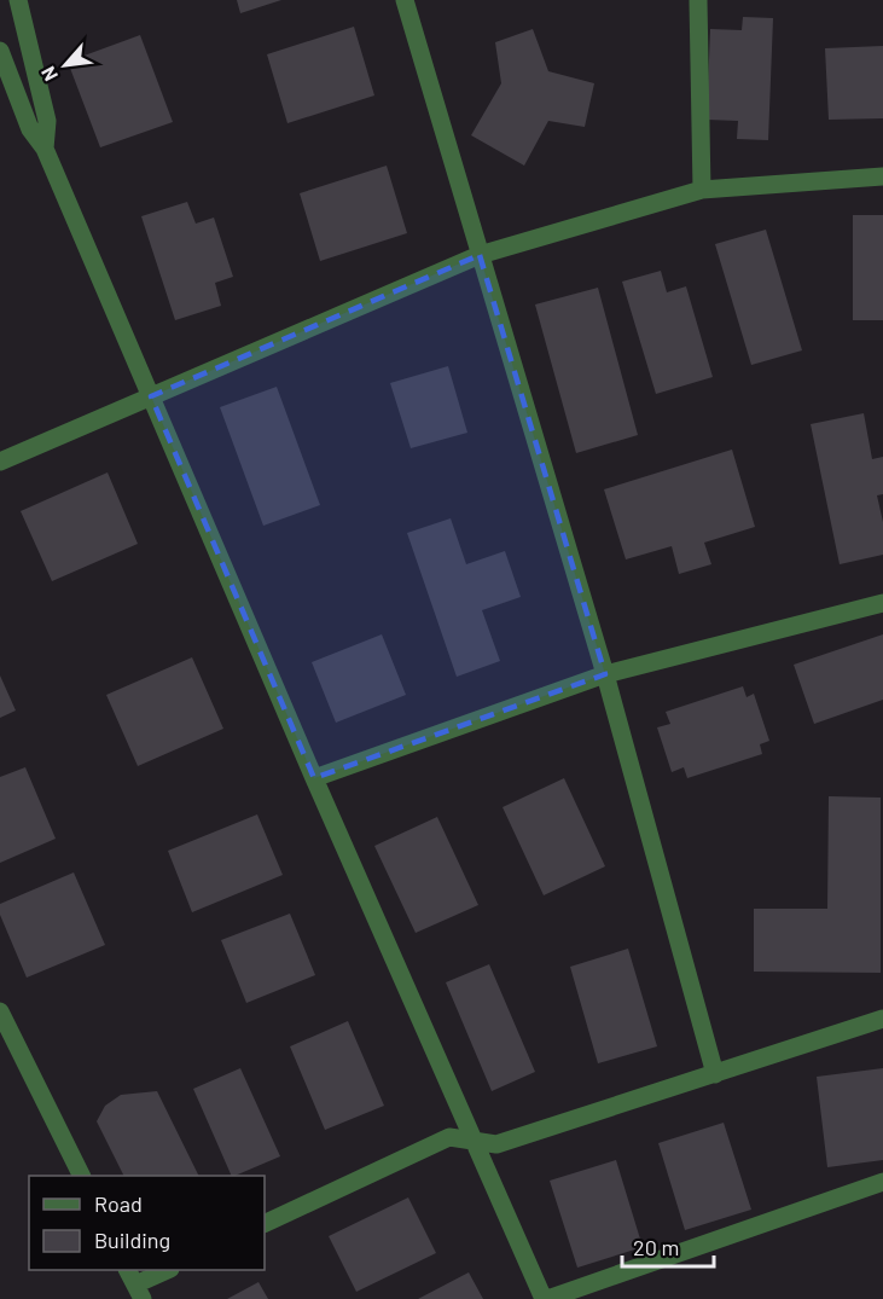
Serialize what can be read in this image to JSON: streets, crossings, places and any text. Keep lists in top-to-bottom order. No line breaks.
{"legend":["Road","Building"],"scale_bar":"20 m","north":"bottom left"}
